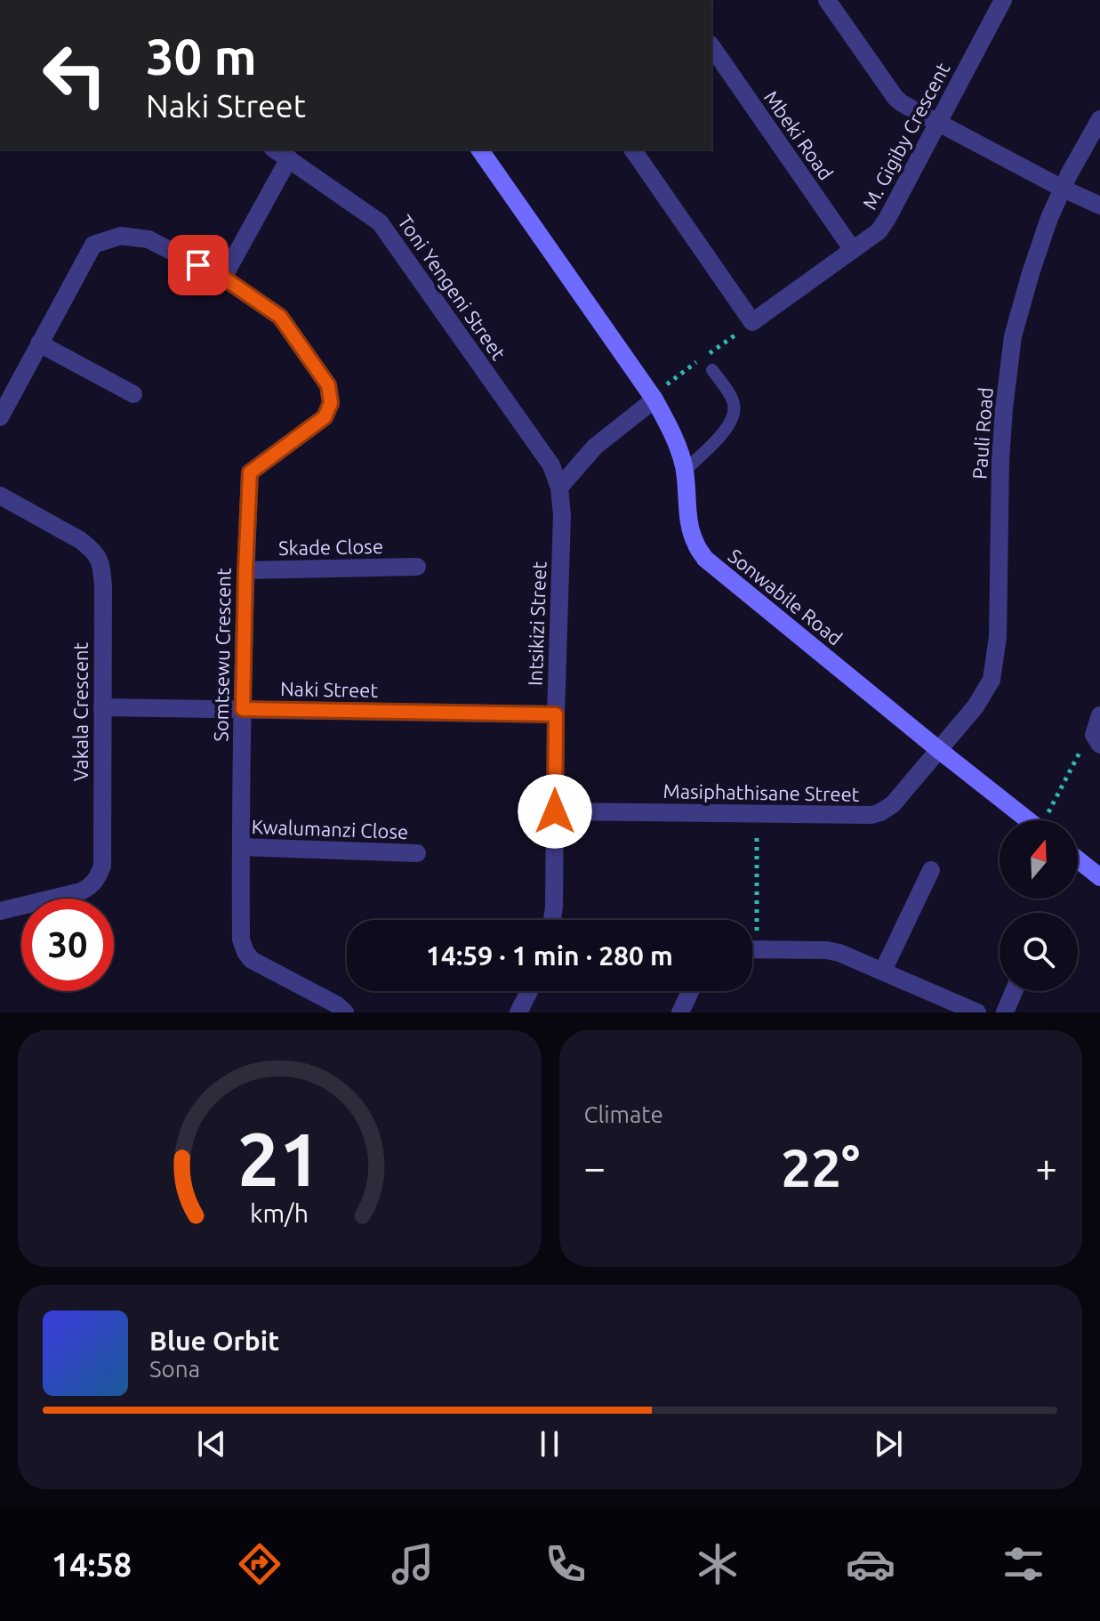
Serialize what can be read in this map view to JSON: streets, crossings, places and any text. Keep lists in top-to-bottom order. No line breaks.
{"streets":{"street":["Mbeki Road","M. Gigiby Crescent","Toni Yengeni Street","Pauli Road","Skade Close","Sonwabile Road","Intsikizi Street","Somtsewu Crescent","Naki Street","Vakala Crescent","Masiphathisane Street","Kwalumanzi Close"]},"crossings":[["Mbeki Road","M. Gigiby Crescent"],["Toni Yengeni Street","Intsikizi Street"],["Pauli Road","Sonwabile Road"],["Pauli Road","Masiphathisane Street"],["Skade Close","Somtsewu Crescent"],["Sonwabile Road","Masiphathisane Street"],["Intsikizi Street","Naki Street"],["Intsikizi Street","Masiphathisane Street"],["Somtsewu Crescent","Naki Street"],["Somtsewu Crescent","Kwalumanzi Close"],["Naki Street","Vakala Crescent"]],"north":"top","page":{"turn":["30 m","Naki Street"],"limit":"30","trip":"14:59 · 1 min · 280 m","tile":"Climate","heat":["−","22°","+"],"song":["Blue Orbit","Sona"],"tabs":"14:58","gauge":["21","km/h"]}}
